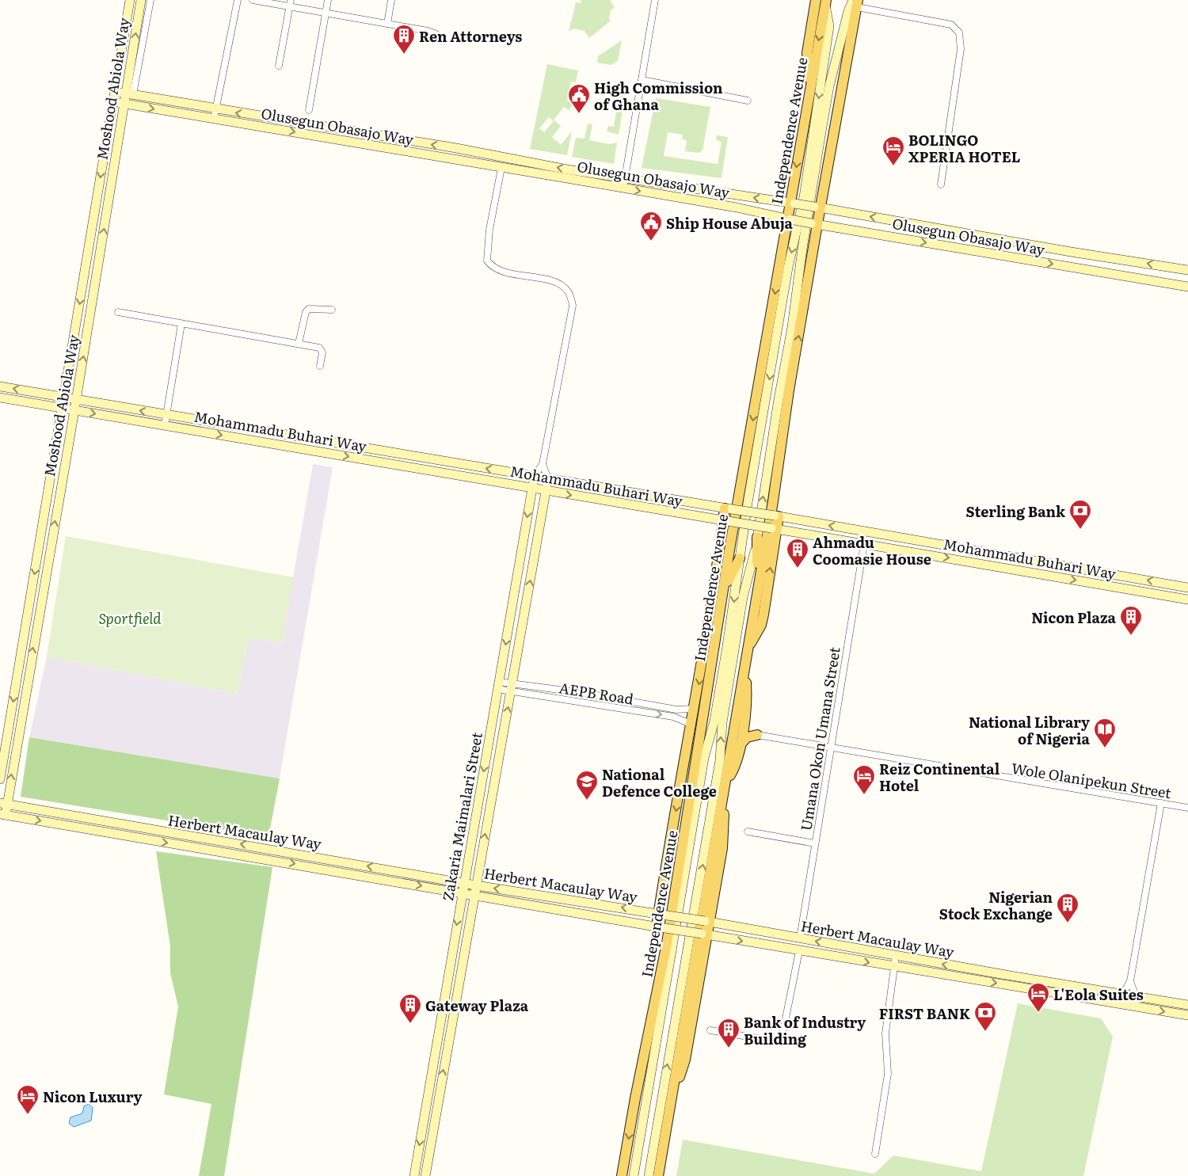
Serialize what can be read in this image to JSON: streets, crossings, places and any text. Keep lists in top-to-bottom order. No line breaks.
{"streets":{"main road":["Moshood Abiola Way","Olusegun Obasajo Way","Independence Avenue","Mohammadu Buhari Way","Zakaria Maimalari Street","Herbert Macaulay Way"],"street":["AEPB Road","Umana Okon Umana Street","Wole Olanipekun Street"]},"crossings":[["Moshood Abiola Way","Olusegun Obasajo Way"],["Moshood Abiola Way","Mohammadu Buhari Way"],["Moshood Abiola Way","Herbert Macaulay Way"],["Olusegun Obasajo Way","Independence Avenue"],["Olusegun Obasajo Way","Zakaria Maimalari Street"],["Mohammadu Buhari Way","Umana Okon Umana Street"],["Mohammadu Buhari Way","Zakaria Maimalari Street"],["AEPB Road","Zakaria Maimalari Street"],["Umana Okon Umana Street","Wole Olanipekun Street"],["Umana Okon Umana Street","Herbert Macaulay Way"],["Zakaria Maimalari Street","Herbert Macaulay Way"]],"parks":["Sportfield"],"places":{"building":["Ren Attorneys","Ahmadu Coomasie House","Nicon Plaza","Nigerian Stock Exchange","Gateway Plaza","Bank of Industry Building"],"public building":["High Commission of Ghana","Ship House Abuja"],"hotel":["BOLINGO XPERIA HOTEL","Reiz Continental Hotel","L'Eola Suites","Nicon Luxury"],"bank":["Sterling Bank","FIRST BANK"],"library":["National Library of Nigeria"],"school or university":["National Defence College"]}}
